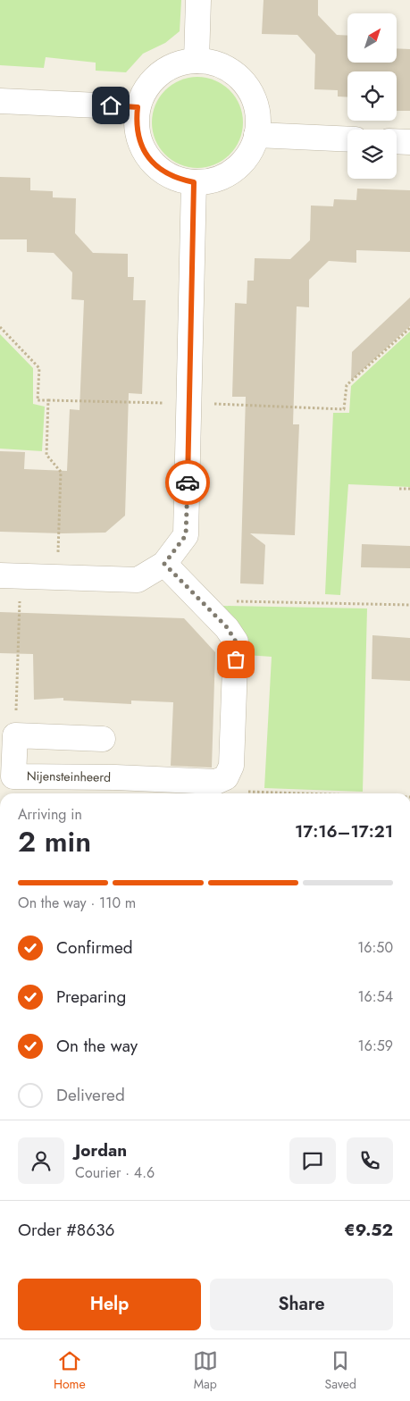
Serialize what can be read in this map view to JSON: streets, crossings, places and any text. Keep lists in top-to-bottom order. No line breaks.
{"streets":{"street":["Nijensteinheerd"]},"north":"top right","page":{"heading":["2 min","Arriving in","17:16–17:21"],"panel":["Jordan","Courier · 4.6","Order #8636","€9.52"],"bar":"On the way · 110 m","list":[["Confirmed","16:50"],["Preparing","16:54"],["On the way","16:59"],"Delivered"],"buttons":["Help","Share"],"tabs":["Home","Map","Saved"]}}
